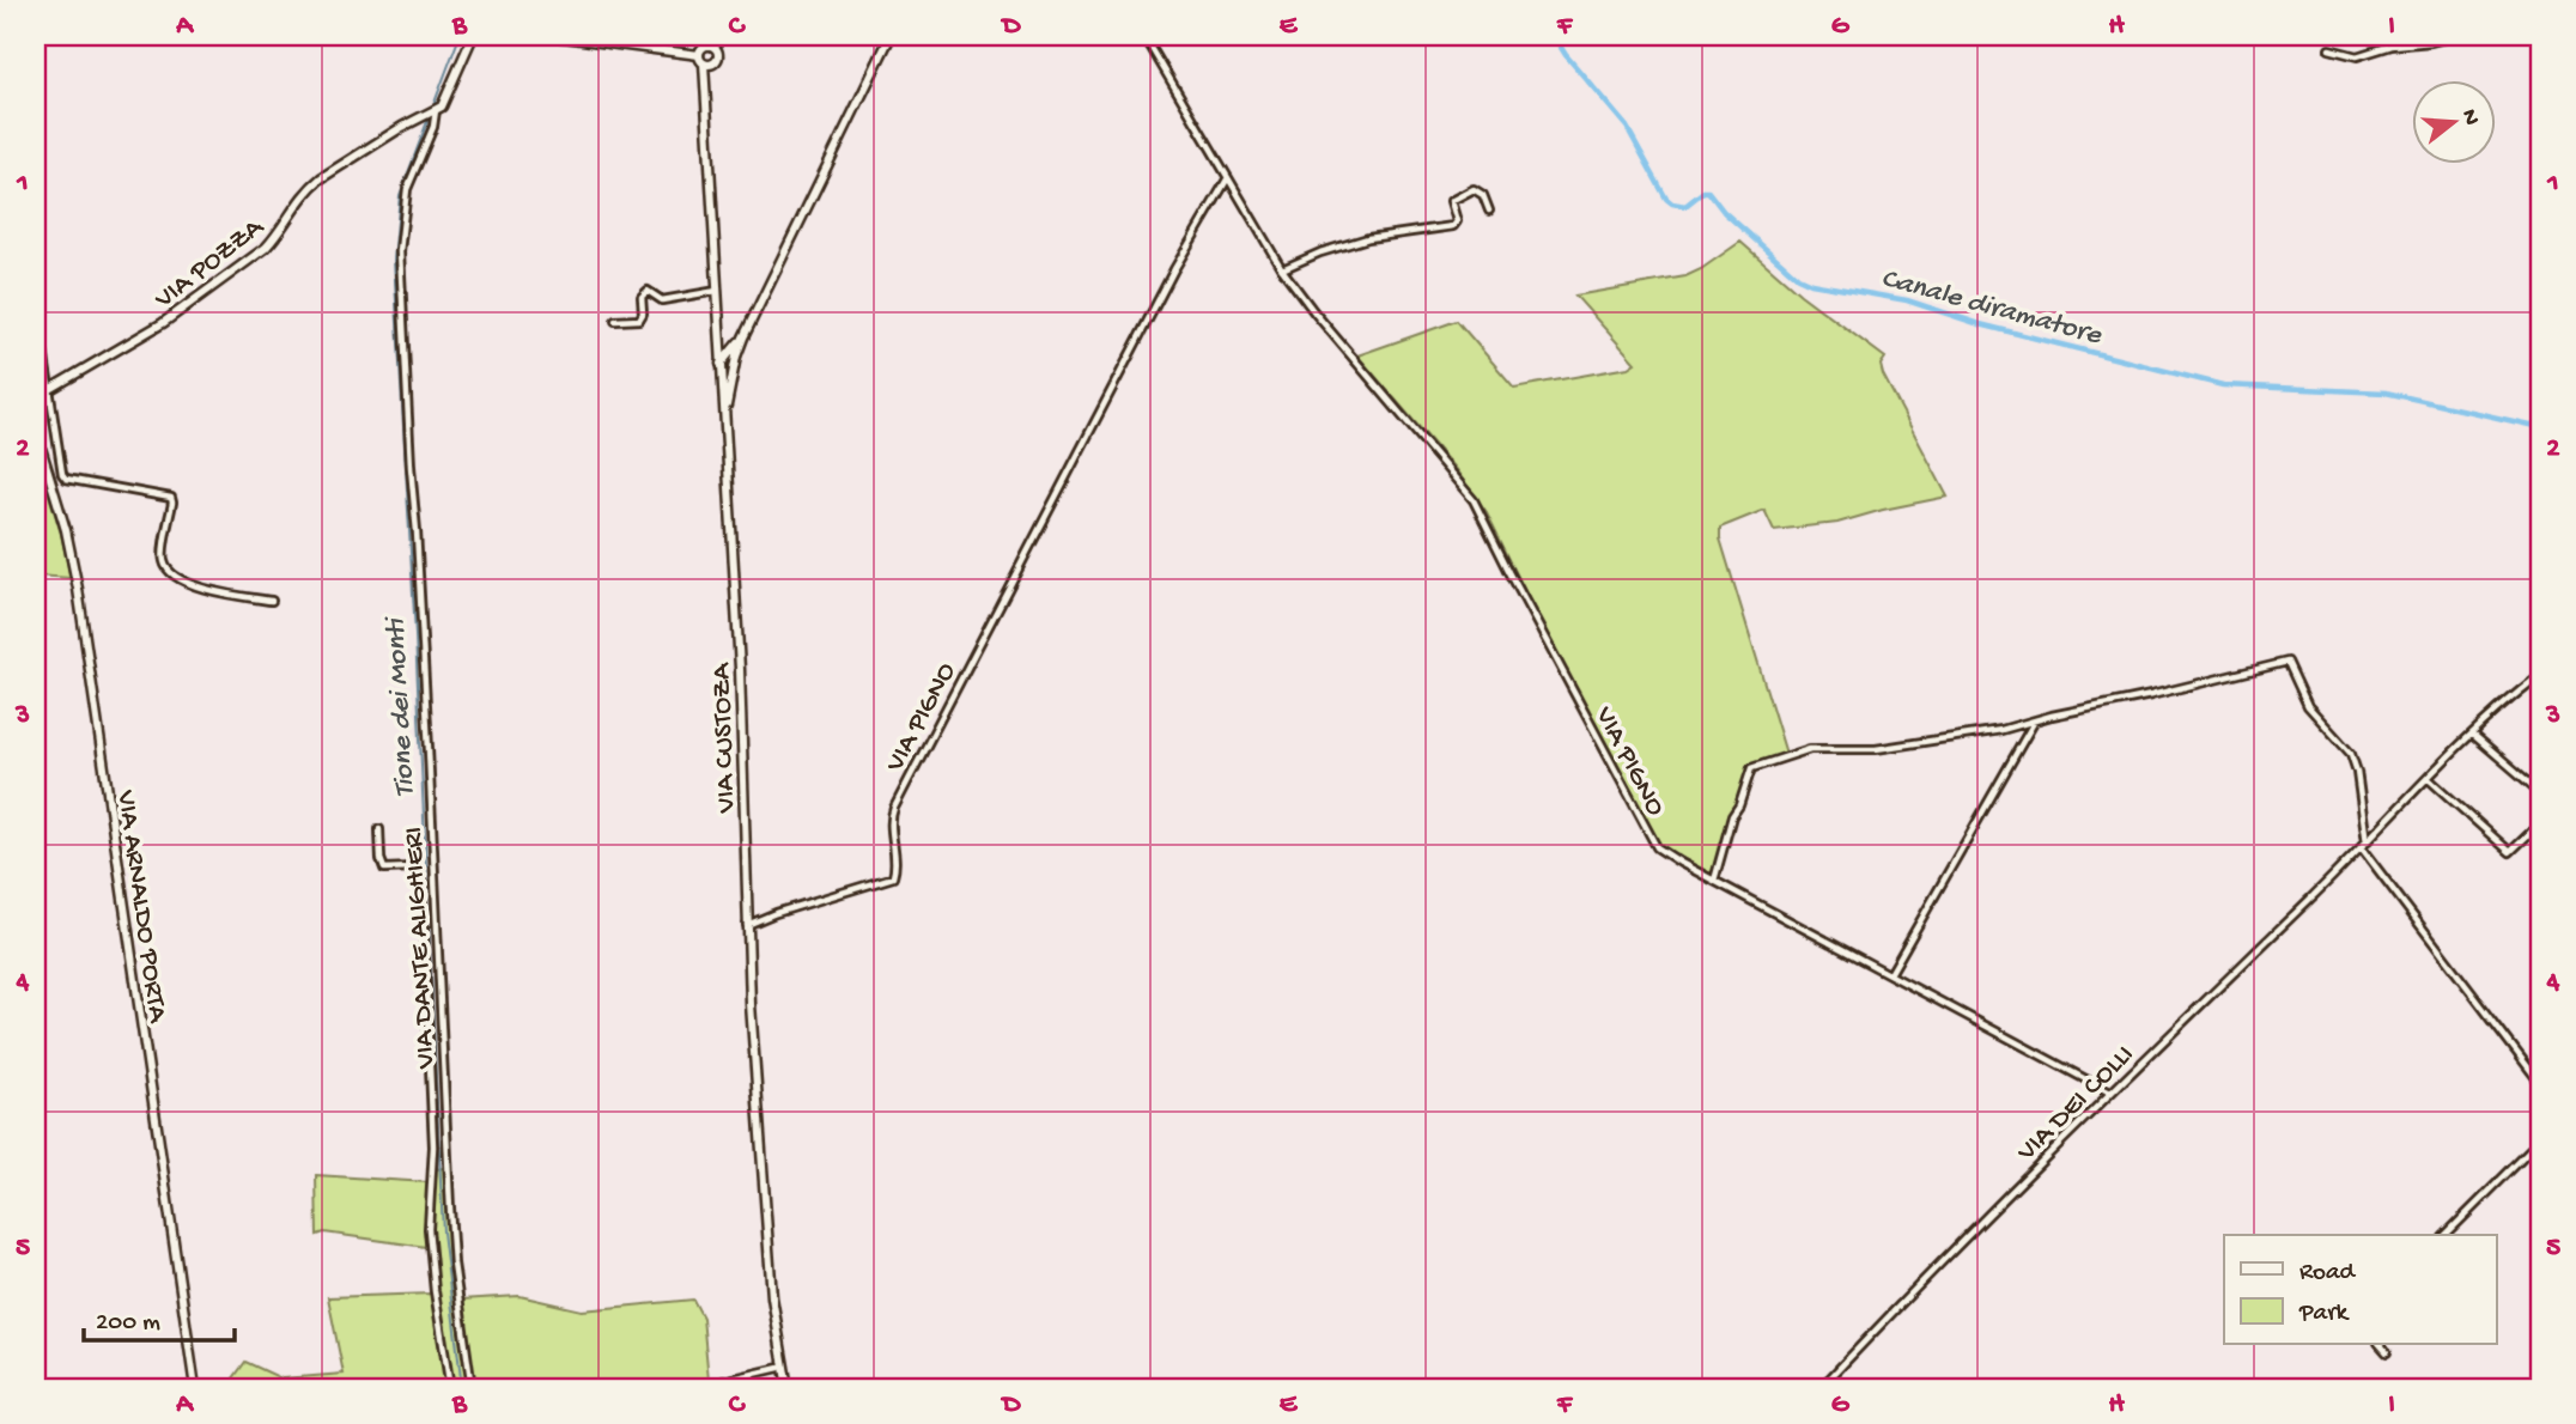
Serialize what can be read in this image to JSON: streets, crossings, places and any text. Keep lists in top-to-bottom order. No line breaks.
{"streets":{"street":["VIA POZZA","VIA PIGNO","VIA CUSTOZA","VIA ARNALDO PORTA","VIA DANTE ALIGHIERI","VIA DEI COLLI"]},"crossings":[["VIA POZZA","VIA DANTE ALIGHIERI"],["VIA PIGNO","VIA CUSTOZA"],["VIA PIGNO","VIA DEI COLLI"]],"water":["Canale diramatore","Tione dei Monti"],"legend":["Road","Park"],"scale_bar":"200 m","north":"right","grid":{"columns":["A","B","C","D","E","F","G","H","I"],"rows":["1","2","3","4","5"]}}
